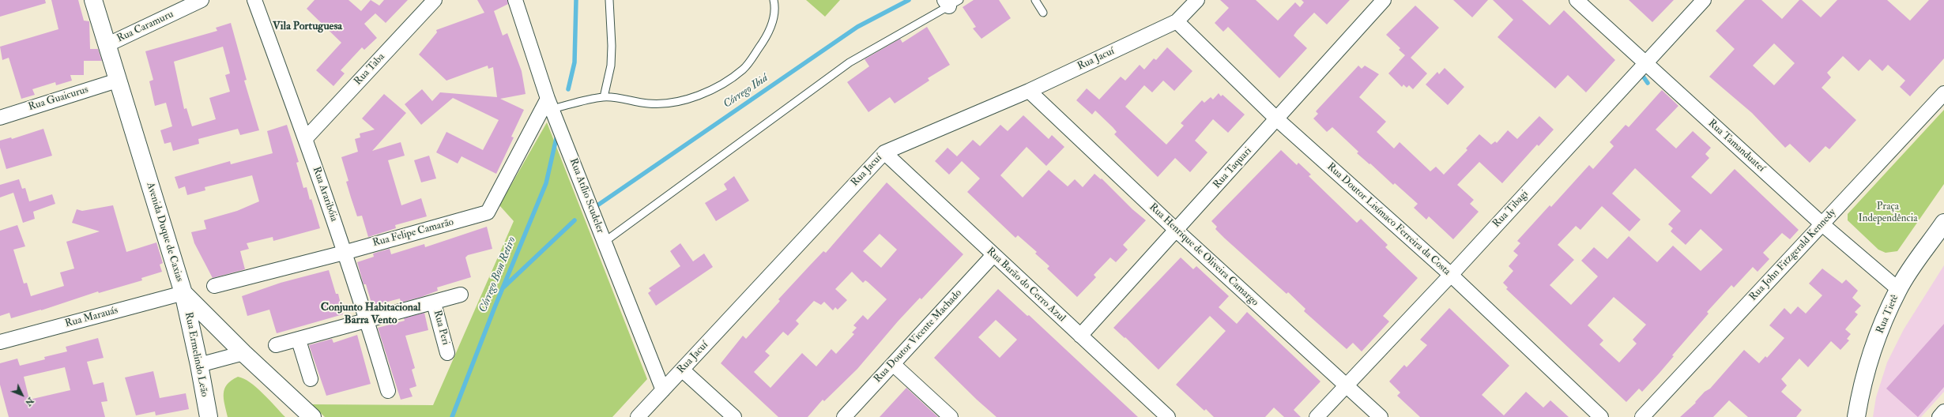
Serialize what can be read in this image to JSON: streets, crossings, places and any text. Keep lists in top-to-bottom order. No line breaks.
{"streets":{"street":["Rua Caramuru","Rua Jacuí","Rua Taba","Rua Guaicurus","Rua Tamanduateí","Rua Taquari","Rua Araribóia","Rua Atílio Scudeler","Rua Tibagi","Rua Doutor Lisímaco Ferreira da Costa","Avenida Duque de Caxias","Rua Felipe Camarão","Rua Henrique de Oliveira Camargo","Rua John Fitzgerald Kennedy","Rua Barão do Cerro Azul","Rua Tietê","Rua Marauás","Rua Peri","Rua Doutor Vicente Machado","Rua Ermelindo Leão"]},"crossings":[["Rua Caramuru","Avenida Duque de Caxias"],["Rua Jacuí","Rua Atílio Scudeler"],["Rua Jacuí","Rua Doutor Lisímaco Ferreira da Costa"],["Rua Jacuí","Rua Henrique de Oliveira Camargo"],["Rua Jacuí","Rua Barão do Cerro Azul"],["Rua Taba","Rua Araribóia"],["Rua Guaicurus","Avenida Duque de Caxias"],["Rua Tamanduateí","Rua Tibagi"],["Rua Tamanduateí","Rua John Fitzgerald Kennedy"],["Rua Tamanduateí","Rua Tietê"],["Rua Taquari","Rua Doutor Lisímaco Ferreira da Costa"],["Rua Taquari","Rua Henrique de Oliveira Camargo"],["Rua Taquari","Rua Barão do Cerro Azul"],["Rua Araribóia","Rua Felipe Camarão"],["Rua Araribóia","Rua Peri"],["Rua Atílio Scudeler","Rua Felipe Camarão"],["Rua Tibagi","Rua Doutor Lisímaco Ferreira da Costa"],["Rua Tibagi","Rua Henrique de Oliveira Camargo"],["Avenida Duque de Caxias","Rua Marauás"],["Avenida Duque de Caxias","Rua Ermelindo Leão"],["Rua Barão do Cerro Azul","Rua Doutor Vicente Machado"],["Rua Marauás","Rua Ermelindo Leão"]],"districts":["Vila Portuguesa","Conjunto Habitacional Barra Vento"],"water":["Córrego Ibiá","Córrego Bom Retiro"],"parks":["Praça Independência"],"north":"bottom right"}
